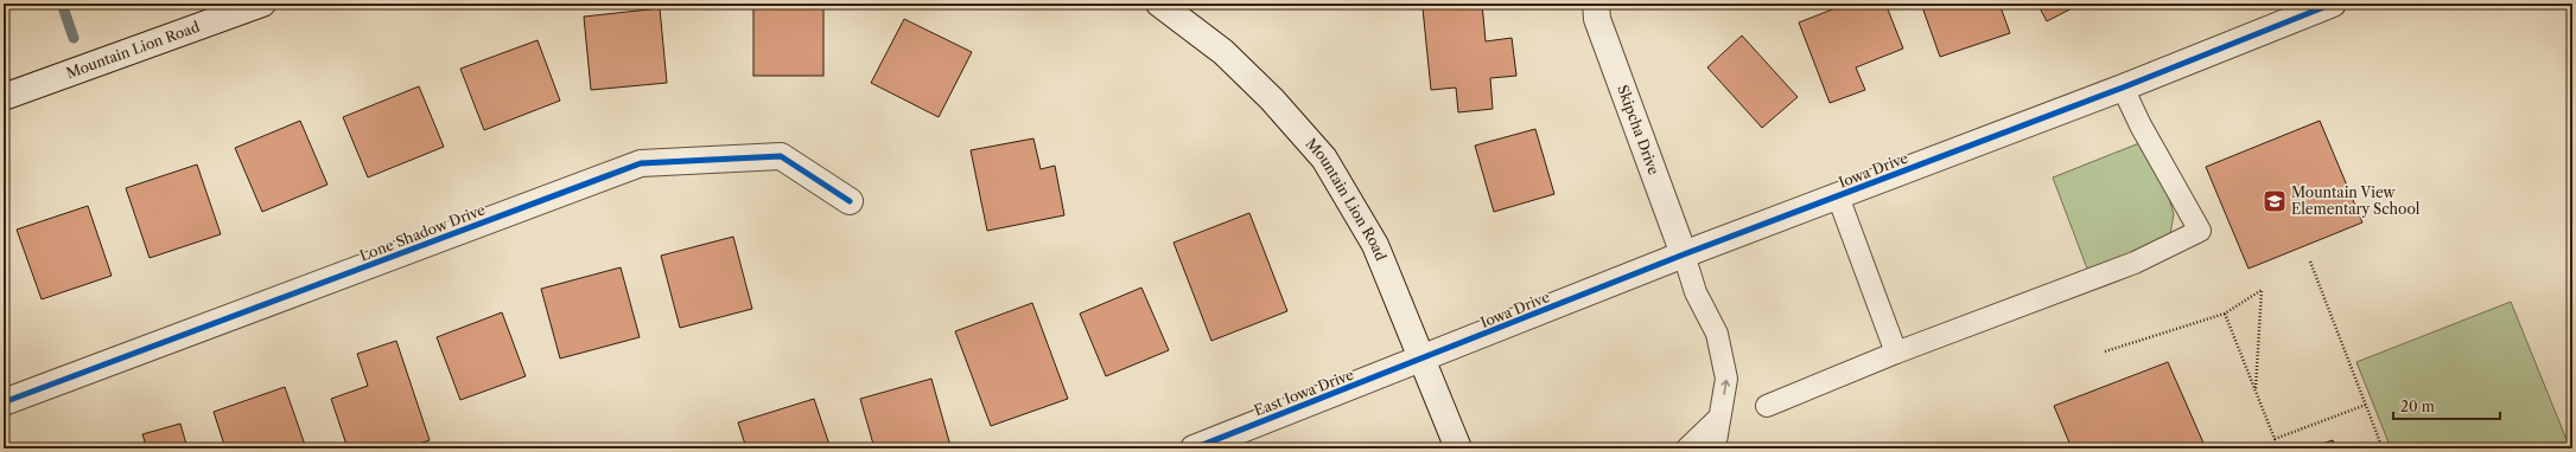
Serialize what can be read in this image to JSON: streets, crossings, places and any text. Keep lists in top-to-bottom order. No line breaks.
{"streets":{"street":["Mountain Lion Road","Skipcha Drive","Iowa Drive","Lone Shadow Drive","East Iowa Drive"]},"crossings":[["Mountain Lion Road","Iowa Drive"],["Mountain Lion Road","East Iowa Drive"],["Skipcha Drive","Iowa Drive"],["Iowa Drive","East Iowa Drive"]],"places":{"school or university":["Mountain View Elementary School"]},"scale_bar":"20 m"}
